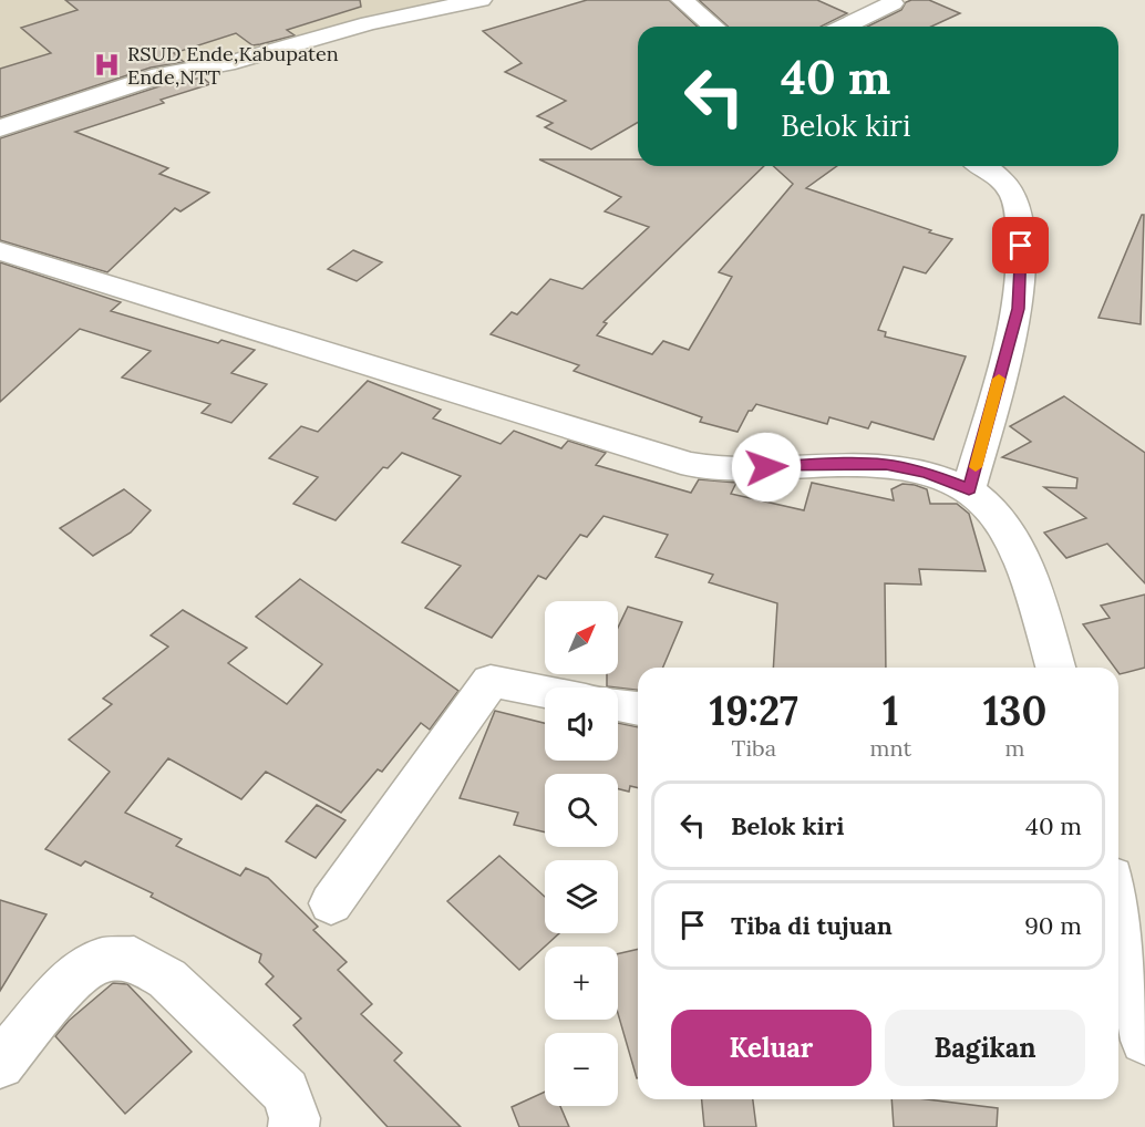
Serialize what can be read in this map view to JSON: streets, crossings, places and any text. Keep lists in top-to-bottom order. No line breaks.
{"places":{"hospital":["RSUD Ende,Kabupaten Ende,NTT"]},"north":"top right","page":{"turn":["40 m","Belok kiri"],"map_buttons":["+","−"],"eta":["19:27","Tiba","1","mnt","130","m"],"list":[{"name":"Belok kiri","value":"40 m"},{"name":"Tiba di tujuan","value":"90 m"}],"buttons":["Keluar","Bagikan"]}}
